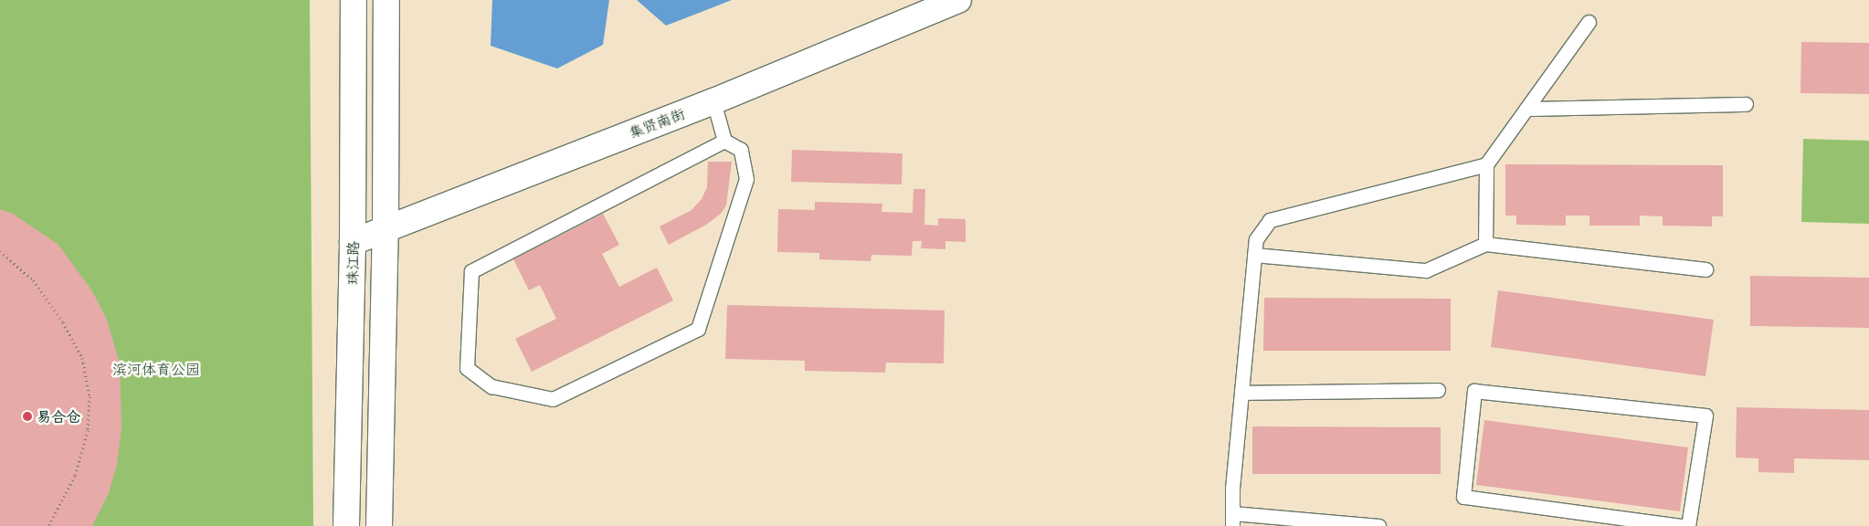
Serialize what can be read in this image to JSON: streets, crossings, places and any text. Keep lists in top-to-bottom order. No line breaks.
{"streets":{"main road":["集贤南街","珠江路"]},"crossings":[["集贤南街","珠江路"]],"parks":["滨河体育公园"],"places":["易合仓"]}
